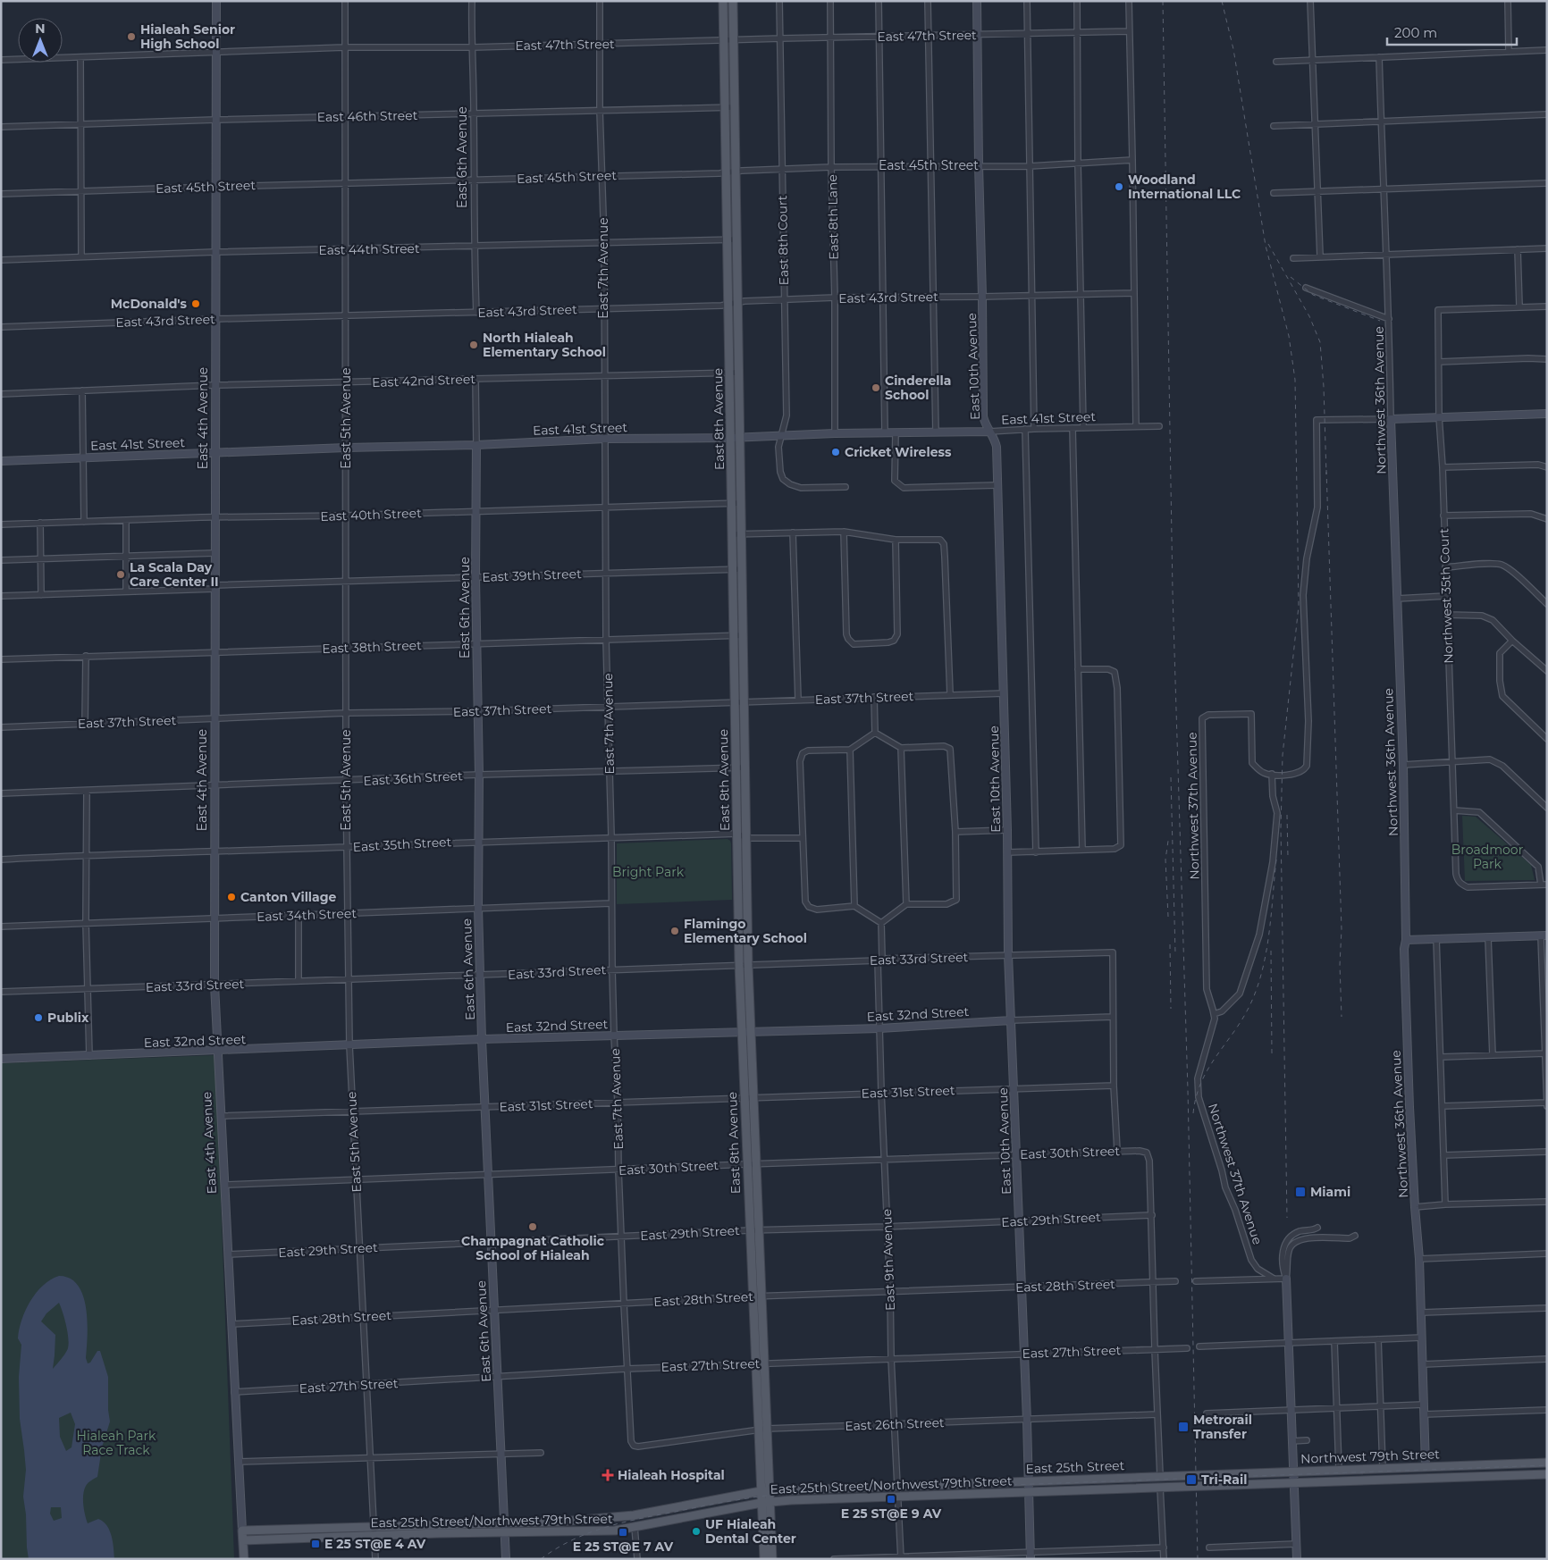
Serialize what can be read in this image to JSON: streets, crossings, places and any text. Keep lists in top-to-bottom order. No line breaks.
{"streets":{"main road":["East 4th Avenue","East 8th Avenue","Northwest 79th Street","East 25th Street","East 25th Street/Northwest 79th Street"],"street":["East 47th Street","East 46th Street","East 6th Avenue","East 45th Street","East 8th Lane","East 8th Court","East 44th Street","East 7th Avenue","East 43rd Street","East 10th Avenue","East 42nd Street","Northwest 36th Avenue","East 5th Avenue","East 41st Street","East 40th Street","East 39th Street","Northwest 35th Court","East 38th Street","East 37th Street","East 36th Street","Northwest 37th Avenue","East 35th Street","East 34th Street","East 33rd Street","East 32nd Street","East 31st Street","East 30th Street","East 29th Street","East 9th Avenue","East 28th Street","East 27th Street","East 26th Street"]},"crossings":[["East 47th Street","East 6th Avenue"],["East 47th Street","East 8th Lane"],["East 47th Street","East 8th Court"],["East 47th Street","East 7th Avenue"],["East 47th Street","East 10th Avenue"],["East 47th Street","East 4th Avenue"],["East 47th Street","East 5th Avenue"],["East 47th Street","East 8th Avenue"],["East 46th Street","East 6th Avenue"],["East 46th Street","East 7th Avenue"],["East 46th Street","East 4th Avenue"],["East 46th Street","East 5th Avenue"],["East 46th Street","East 8th Avenue"],["East 6th Avenue","East 45th Street"],["East 6th Avenue","East 44th Street"],["East 6th Avenue","East 43rd Street"],["East 6th Avenue","East 42nd Street"],["East 6th Avenue","East 41st Street"],["East 6th Avenue","East 40th Street"],["East 6th Avenue","East 39th Street"],["East 6th Avenue","East 38th Street"],["East 6th Avenue","East 37th Street"],["East 6th Avenue","East 36th Street"],["East 6th Avenue","East 35th Street"],["East 6th Avenue","East 34th Street"],["East 6th Avenue","East 33rd Street"],["East 6th Avenue","East 32nd Street"],["East 6th Avenue","East 31st Street"],["East 6th Avenue","East 30th Street"],["East 6th Avenue","East 29th Street"],["East 6th Avenue","East 28th Street"],["East 6th Avenue","East 27th Street"],["East 6th Avenue","East 25th Street"],["East 6th Avenue","East 25th Street/Northwest 79th Street"],["East 45th Street","East 8th Lane"],["East 45th Street","East 8th Court"],["East 45th Street","East 7th Avenue"],["East 45th Street","East 10th Avenue"],["East 45th Street","East 4th Avenue"],["East 45th Street","East 5th Avenue"],["East 45th Street","East 8th Avenue"],["East 8th Lane","East 43rd Street"],["East 8th Lane","East 41st Street"],["East 8th Court","East 43rd Street"],["East 8th Court","East 41st Street"],["East 44th Street","East 7th Avenue"],["East 44th Street","East 4th Avenue"],["East 44th Street","East 5th Avenue"],["East 44th Street","East 8th Avenue"],["East 7th Avenue","East 43rd Street"],["East 7th Avenue","East 42nd Street"],["East 7th Avenue","East 41st Street"],["East 7th Avenue","East 40th Street"],["East 7th Avenue","East 39th Street"],["East 7th Avenue","East 38th Street"],["East 7th Avenue","East 37th Street"],["East 7th Avenue","East 36th Street"],["East 7th Avenue","East 35th Street"],["East 7th Avenue","East 34th Street"],["East 7th Avenue","East 33rd Street"],["East 7th Avenue","East 32nd Street"],["East 7th Avenue","East 31st Street"],["East 7th Avenue","East 30th Street"],["East 7th Avenue","East 29th Street"],["East 7th Avenue","East 28th Street"],["East 7th Avenue","East 27th Street"],["East 7th Avenue","East 26th Street"],["East 43rd Street","East 10th Avenue"],["East 43rd Street","East 4th Avenue"],["East 43rd Street","East 5th Avenue"],["East 43rd Street","East 8th Avenue"],["East 10th Avenue","East 41st Street"],["East 10th Avenue","East 37th Street"],["East 10th Avenue","East 33rd Street"],["East 10th Avenue","East 32nd Street"],["East 10th Avenue","East 31st Street"],["East 10th Avenue","East 30th Street"],["East 10th Avenue","East 29th Street"],["East 10th Avenue","East 28th Street"],["East 10th Avenue","East 27th Street"],["East 10th Avenue","East 26th Street"],["East 10th Avenue","East 25th Street"],["East 10th Avenue","East 25th Street/Northwest 79th Street"],["East 42nd Street","East 4th Avenue"],["East 42nd Street","East 5th Avenue"],["East 42nd Street","East 8th Avenue"],["Northwest 36th Avenue","Northwest 79th Street"],["East 4th Avenue","East 41st Street"],["East 4th Avenue","East 40th Street"],["East 4th Avenue","East 39th Street"],["East 4th Avenue","East 38th Street"],["East 4th Avenue","East 37th Street"],["East 4th Avenue","East 36th Street"],["East 4th Avenue","East 35th Street"],["East 4th Avenue","East 34th Street"],["East 4th Avenue","East 33rd Street"],["East 4th Avenue","East 32nd Street"],["East 4th Avenue","East 31st Street"],["East 4th Avenue","East 30th Street"],["East 4th Avenue","East 29th Street"],["East 4th Avenue","East 28th Street"],["East 4th Avenue","East 27th Street"],["East 4th Avenue","East 25th Street/Northwest 79th Street"],["East 5th Avenue","East 41st Street"],["East 5th Avenue","East 40th Street"],["East 5th Avenue","East 39th Street"],["East 5th Avenue","East 38th Street"],["East 5th Avenue","East 37th Street"],["East 5th Avenue","East 36th Street"],["East 5th Avenue","East 35th Street"],["East 5th Avenue","East 34th Street"],["East 5th Avenue","East 33rd Street"],["East 5th Avenue","East 32nd Street"],["East 5th Avenue","East 31st Street"],["East 5th Avenue","East 30th Street"],["East 5th Avenue","East 29th Street"],["East 5th Avenue","East 28th Street"],["East 5th Avenue","East 27th Street"],["East 5th Avenue","East 25th Street/Northwest 79th Street"],["East 41st Street","East 8th Avenue"],["East 8th Avenue","East 40th Street"],["East 8th Avenue","East 39th Street"],["East 8th Avenue","East 38th Street"],["East 8th Avenue","East 37th Street"],["East 8th Avenue","East 36th Street"],["East 8th Avenue","East 35th Street"],["East 8th Avenue","East 33rd Street"],["East 8th Avenue","East 32nd Street"],["East 8th Avenue","East 31st Street"],["East 8th Avenue","East 30th Street"],["East 8th Avenue","East 29th Street"],["East 8th Avenue","East 28th Street"],["East 8th Avenue","East 27th Street"],["East 8th Avenue","East 26th Street"],["East 8th Avenue","East 25th Street"],["East 8th Avenue","East 25th Street/Northwest 79th Street"],["East 33rd Street","East 32nd Street"],["East 33rd Street","East 9th Avenue"],["East 32nd Street","East 9th Avenue"],["East 31st Street","East 9th Avenue"],["East 30th Street","East 29th Street"],["East 30th Street","East 9th Avenue"],["East 29th Street","East 9th Avenue"],["East 9th Avenue","East 28th Street"],["East 9th Avenue","East 27th Street"],["East 9th Avenue","East 26th Street"],["East 9th Avenue","East 25th Street"],["East 9th Avenue","East 25th Street/Northwest 79th Street"],["Northwest 79th Street","East 25th Street"],["Northwest 79th Street","East 25th Street/Northwest 79th Street"],["East 25th Street","East 25th Street/Northwest 79th Street"]],"parks":["Broadmoor Park","Bright Park","Hialeah Park Race Track"],"places":{"other":["Hialeah Senior High School","Woodland International LLC","McDonald's","North Hialeah Elementary School","Cinderella School","Cricket Wireless","La Scala Day Care Center II","Canton Village","Flamingo Elementary School","Publix","Champagnat Catholic School of Hialeah","UF Hialeah Dental Center"],"transit":["Miami","Metrorail Transfer","Tri-Rail","E 25 ST@E 9 AV","E 25 ST@E 7 AV","E 25 ST@E 4 AV"],"health":["Hialeah Hospital"]},"scale_bar":"200 m","north":"top"}
